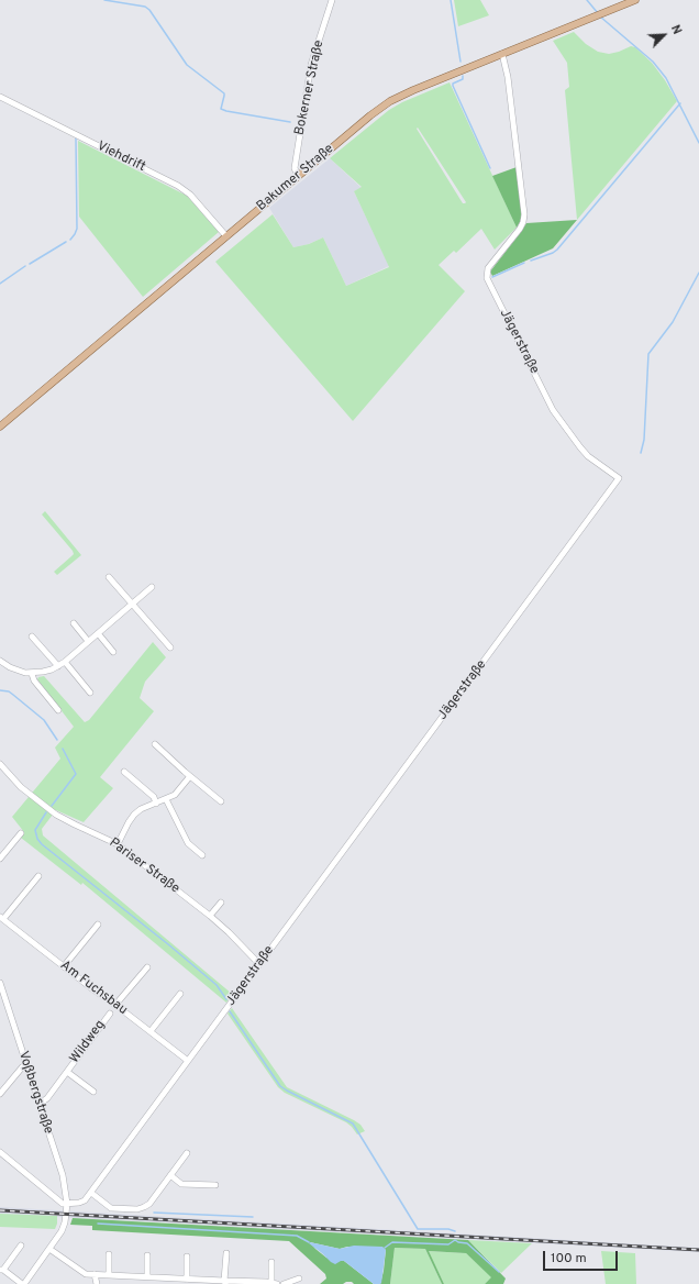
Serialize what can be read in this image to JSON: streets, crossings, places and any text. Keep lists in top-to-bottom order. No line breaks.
{"streets":{"main road":["Bakumer Straße"],"street":["Bokerner Straße","Viehdrift","Jägerstraße","Pariser Straße","Am Fuchsbau","Wildweg","Voßbergstraße"]},"crossings":[["Bokerner Straße","Bakumer Straße"],["Viehdrift","Bakumer Straße"],["Bakumer Straße","Jägerstraße"],["Jägerstraße","Pariser Straße"],["Jägerstraße","Am Fuchsbau"],["Jägerstraße","Voßbergstraße"],["Wildweg","Voßbergstraße"]],"scale_bar":"100 m","north":"top right"}
